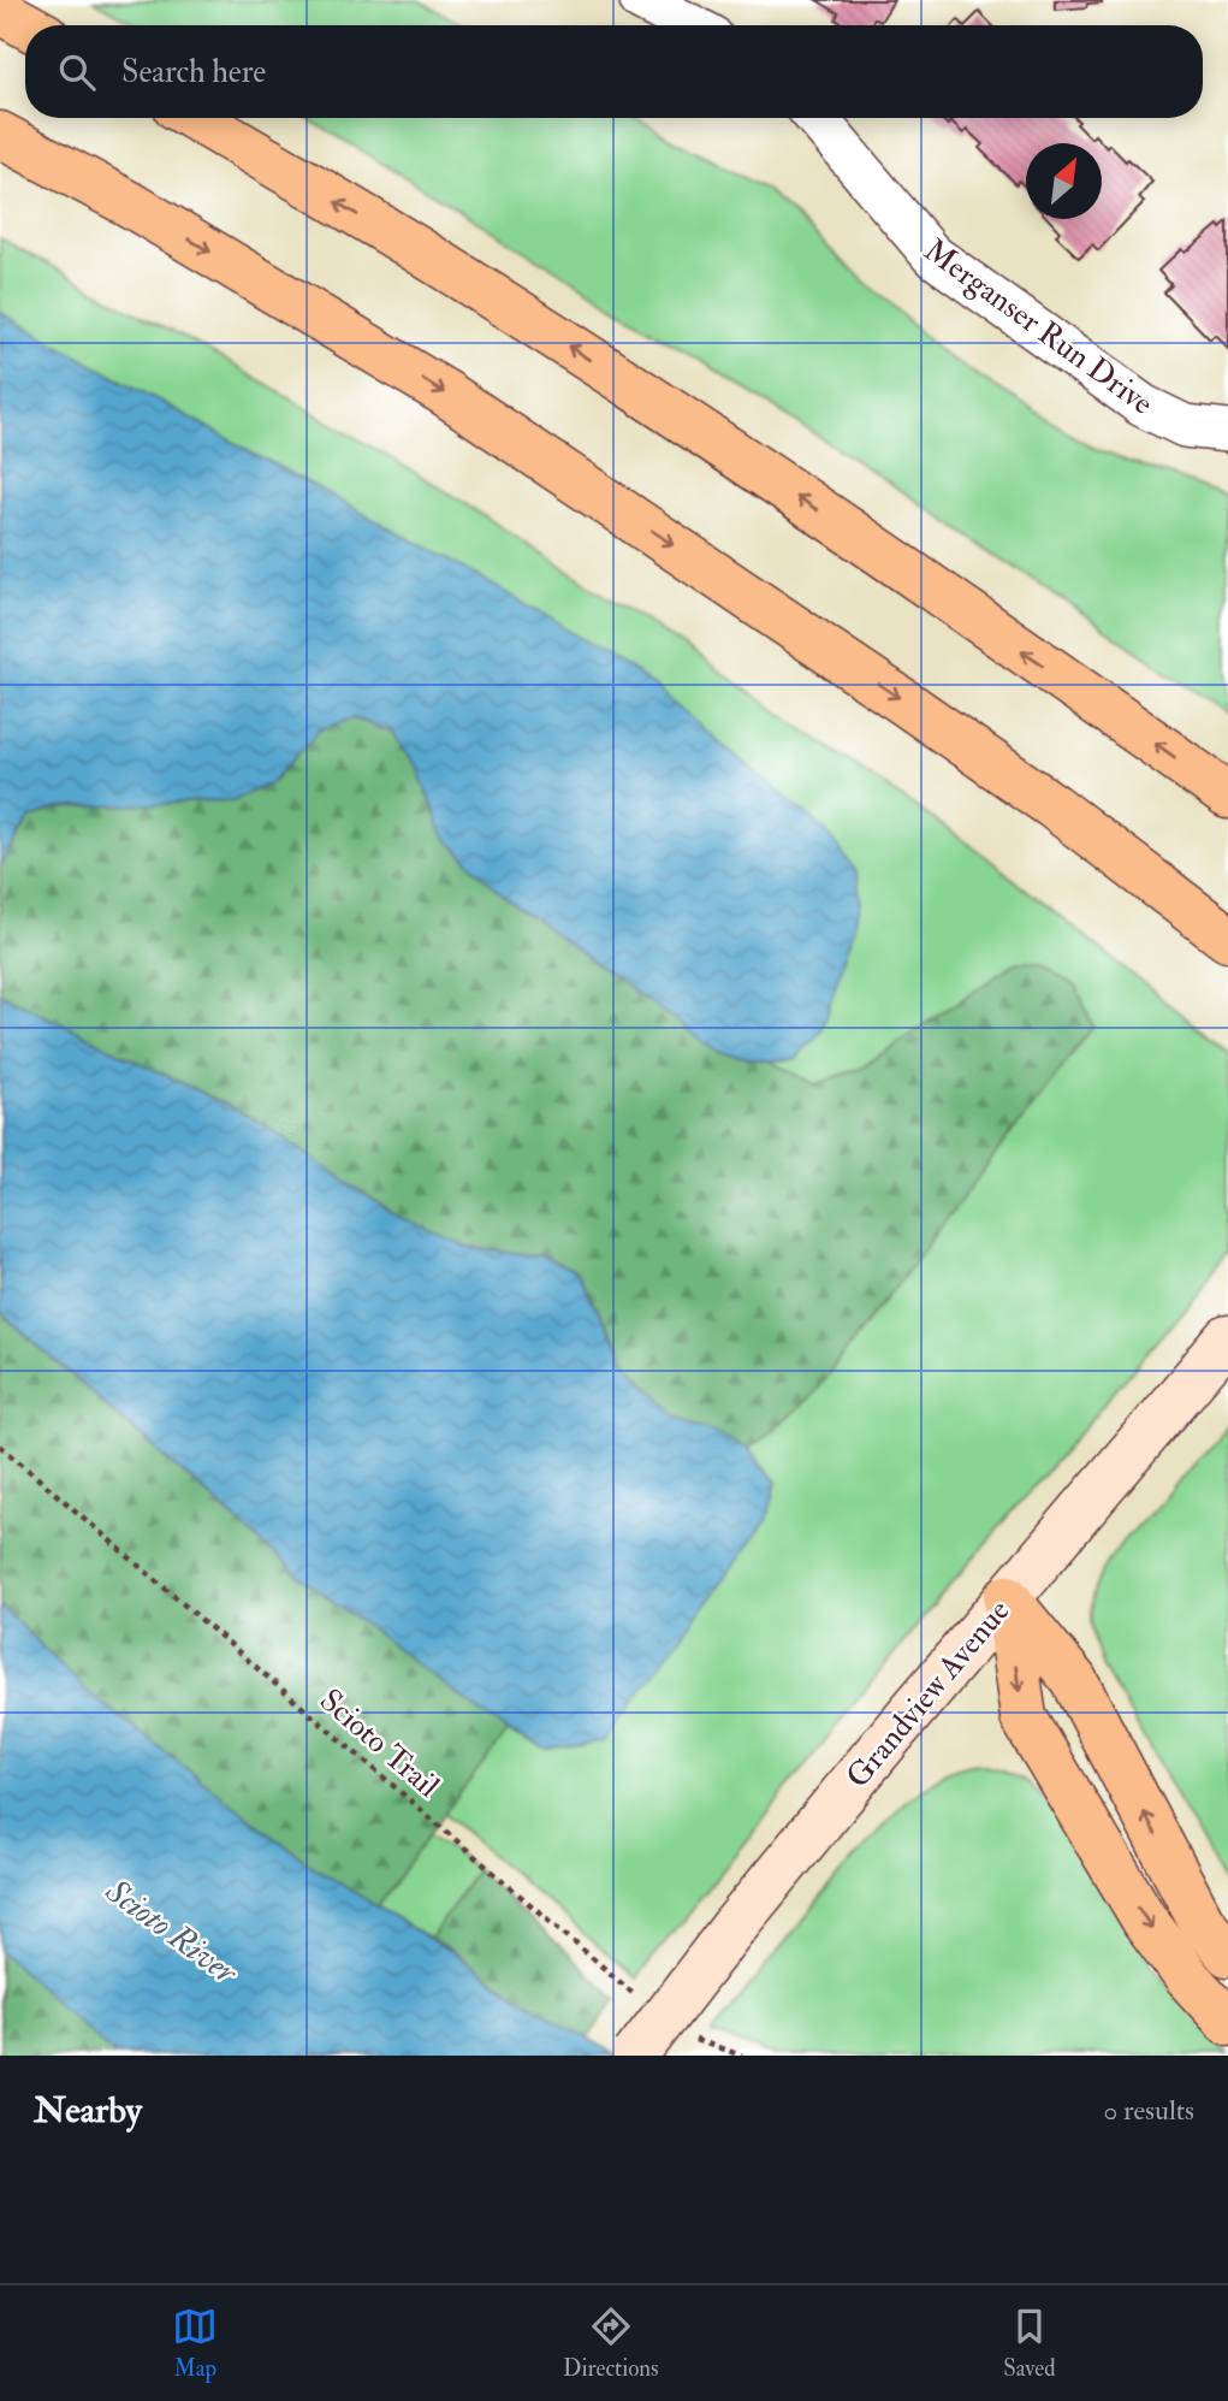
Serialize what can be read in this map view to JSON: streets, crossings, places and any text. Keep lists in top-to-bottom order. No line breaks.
{"streets":{"main road":["Grandview Avenue"],"street":["Merganser Run Drive"],"path":["Scioto Trail"]},"water":["Scioto River"],"north":"top right","page":{"search":"Search here","heading":["Nearby","0 results"],"nav":["Map","Directions","Saved"]}}
